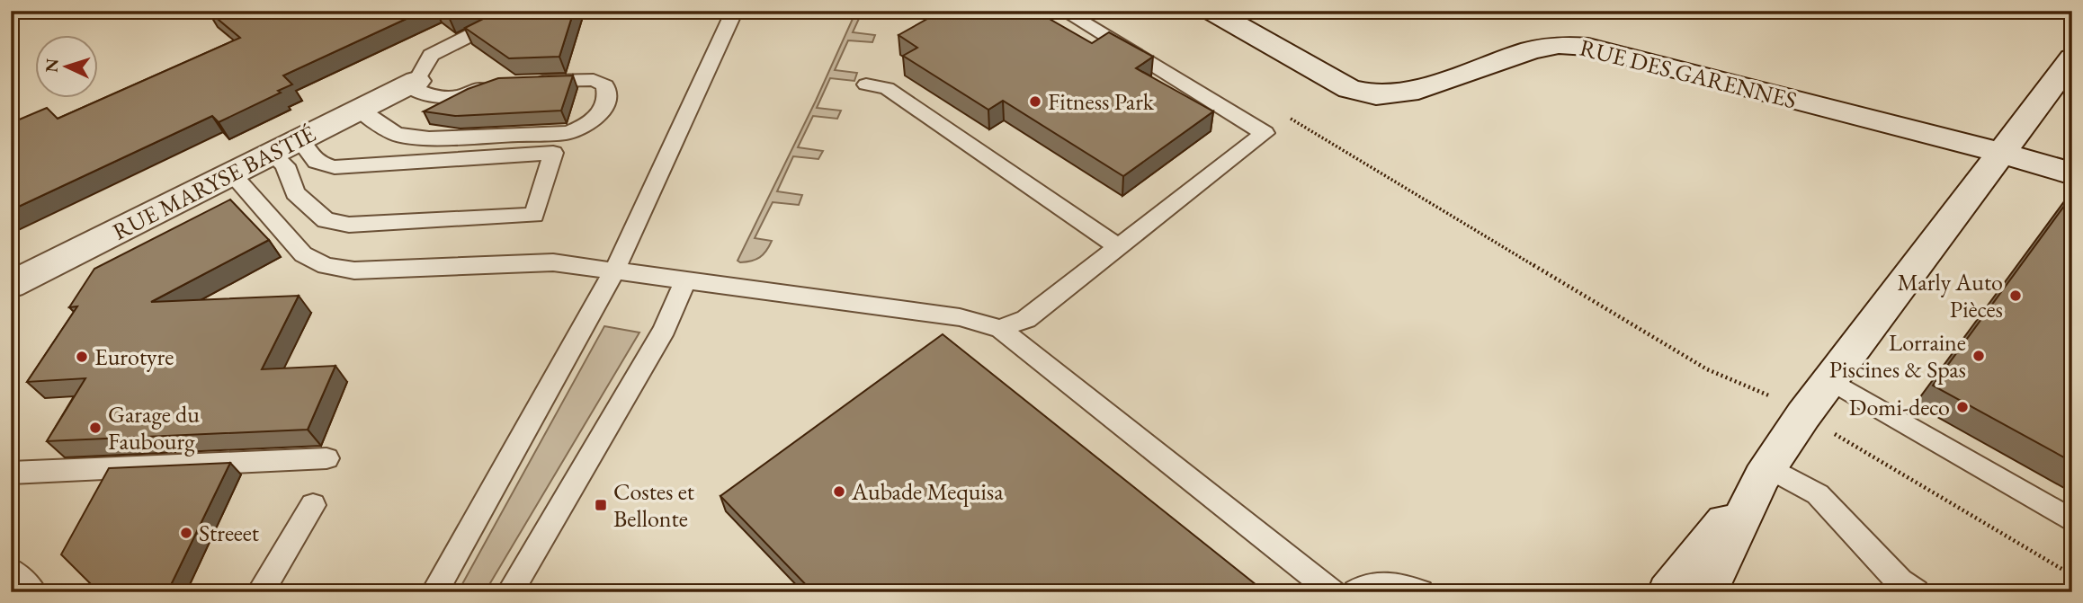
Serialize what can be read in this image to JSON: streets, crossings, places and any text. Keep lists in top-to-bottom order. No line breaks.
{"streets":{"street":["RUE DES GARENNES","RUE MARYSE BASTIÉ"]},"places":{"other":["Fitness Park","Marly Auto Pièces","Lorraine Piscines & Spas","Eurotyre","Domi-deco","Garage du Faubourg","Aubade Mequisa","Streeet"],"transit":["Costes et Bellonte"]},"north":"left"}
